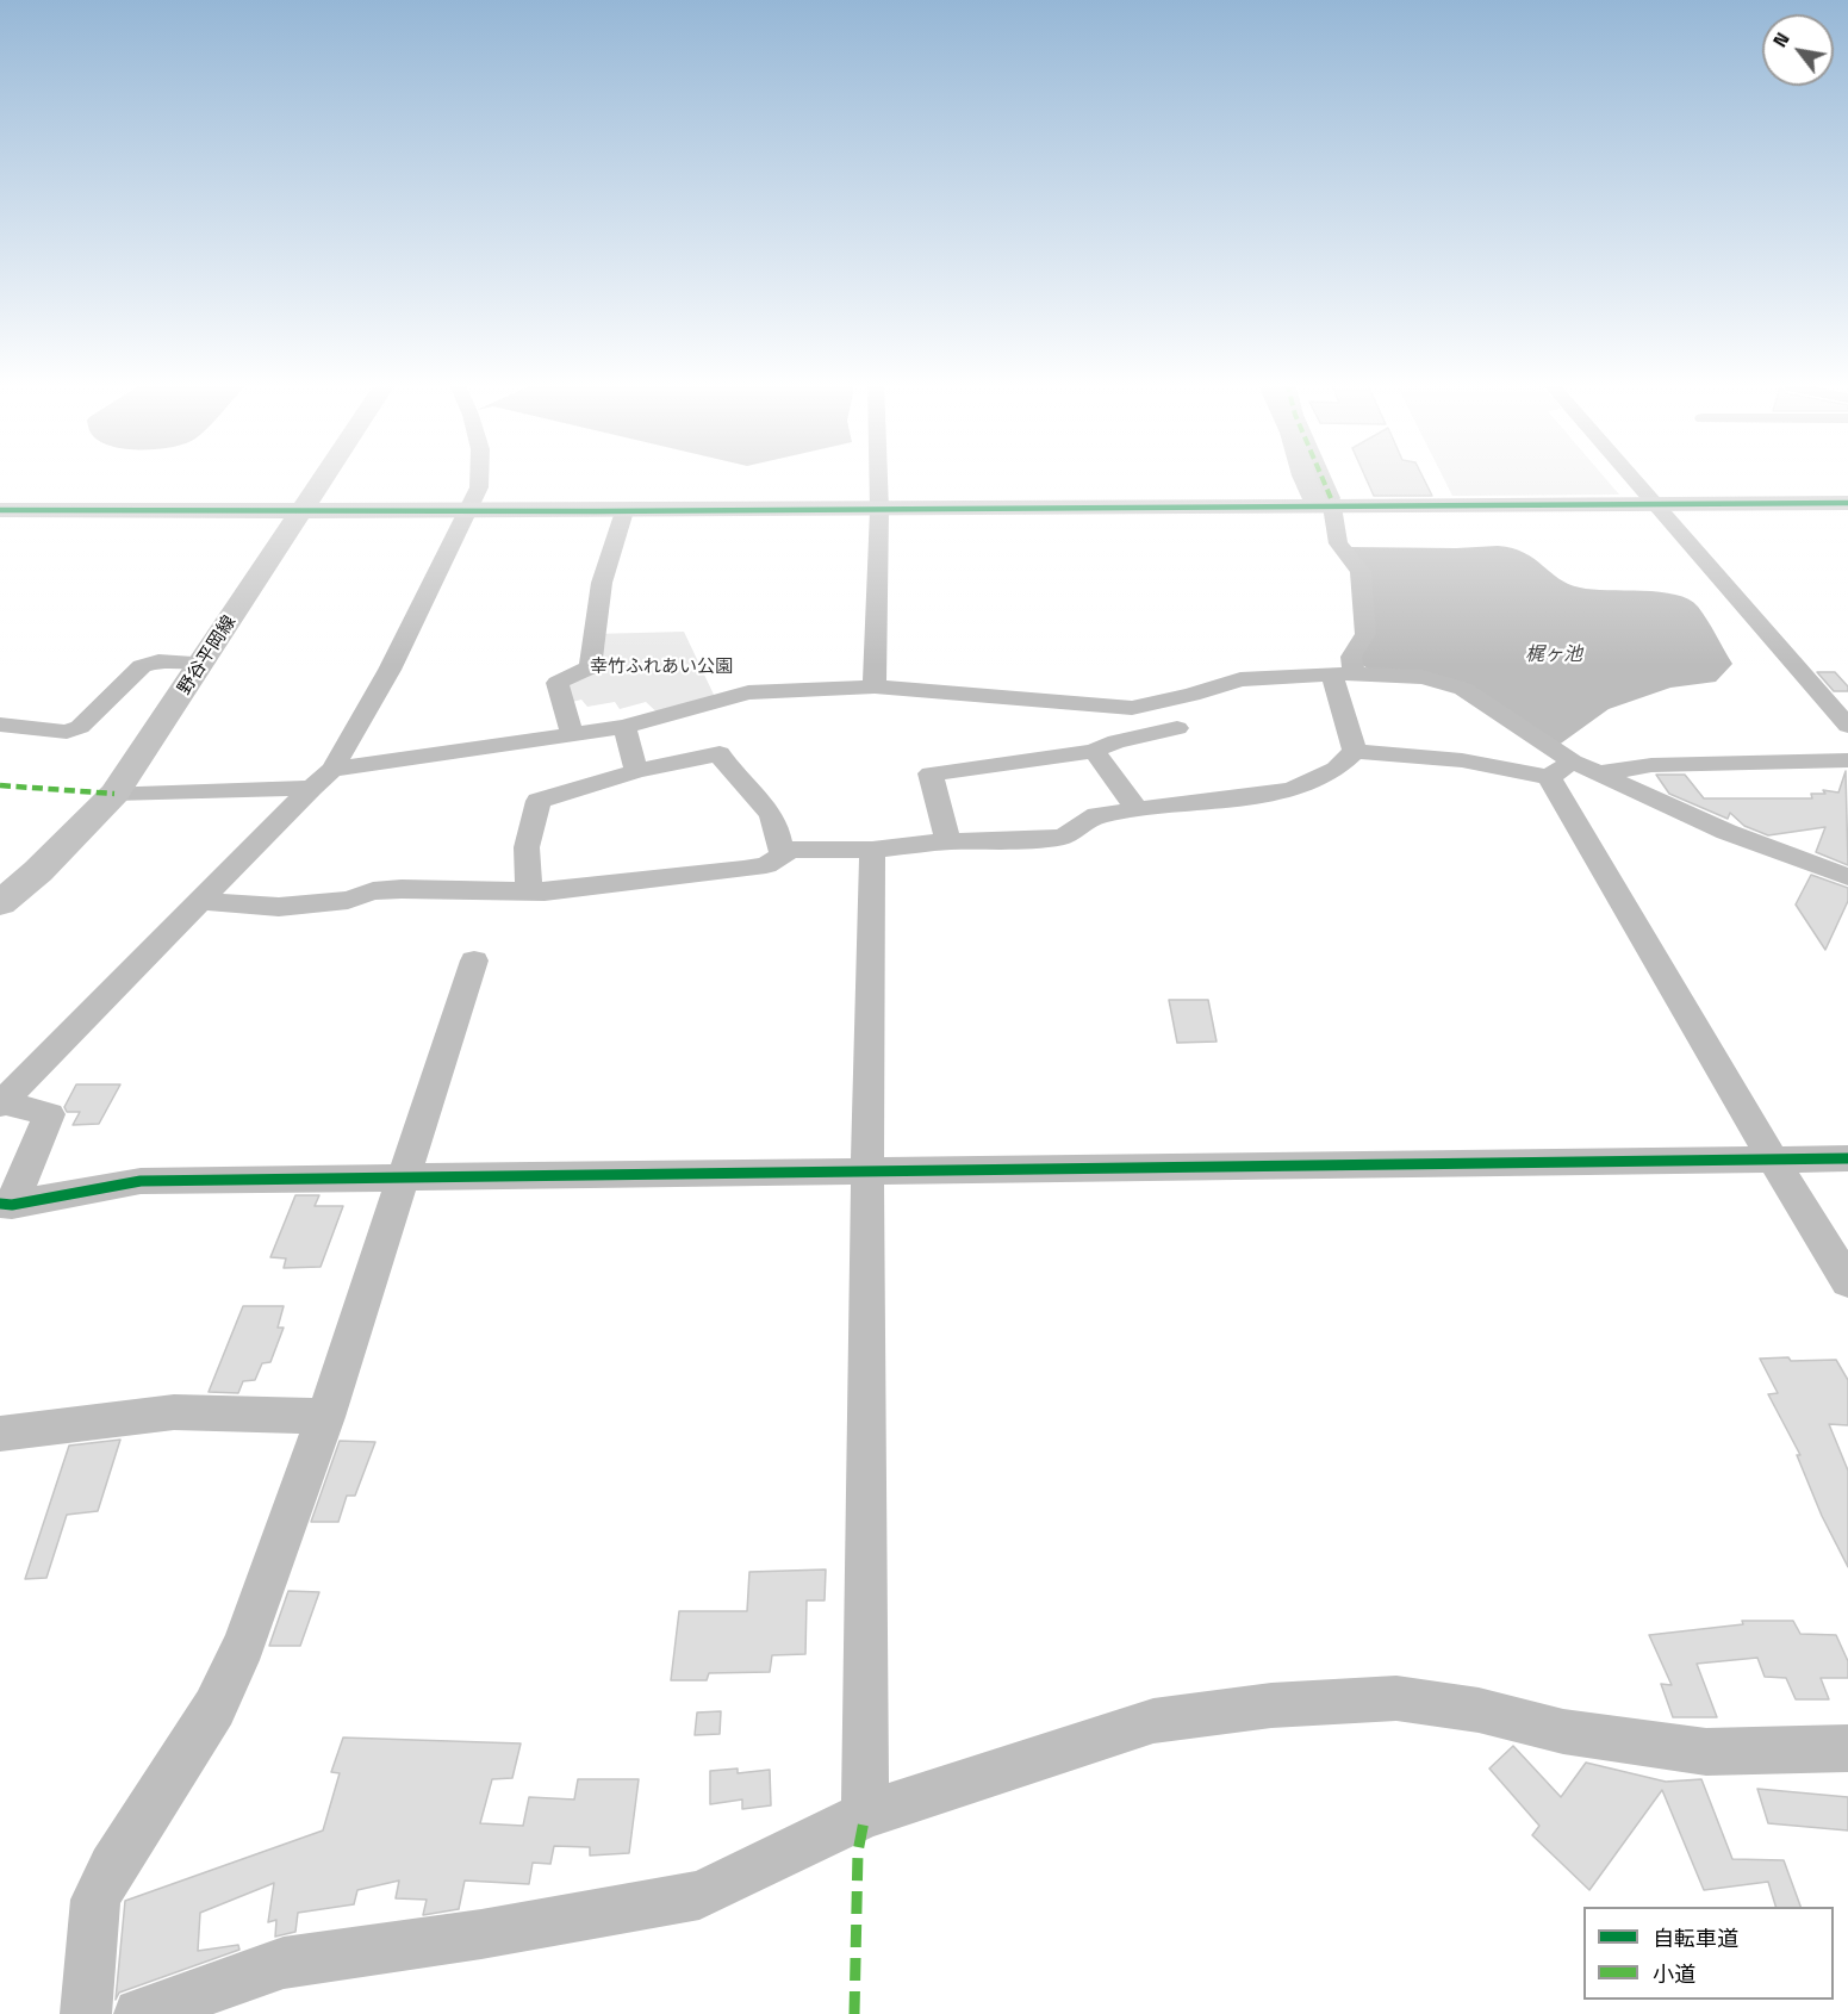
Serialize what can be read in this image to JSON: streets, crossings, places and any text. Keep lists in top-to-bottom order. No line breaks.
{"streets":{"street":["野谷平岡線"]},"water":["梶ヶ池"],"parks":["幸竹ふれあい公園"],"legend":["自転車道","小道"],"north":"top left"}
